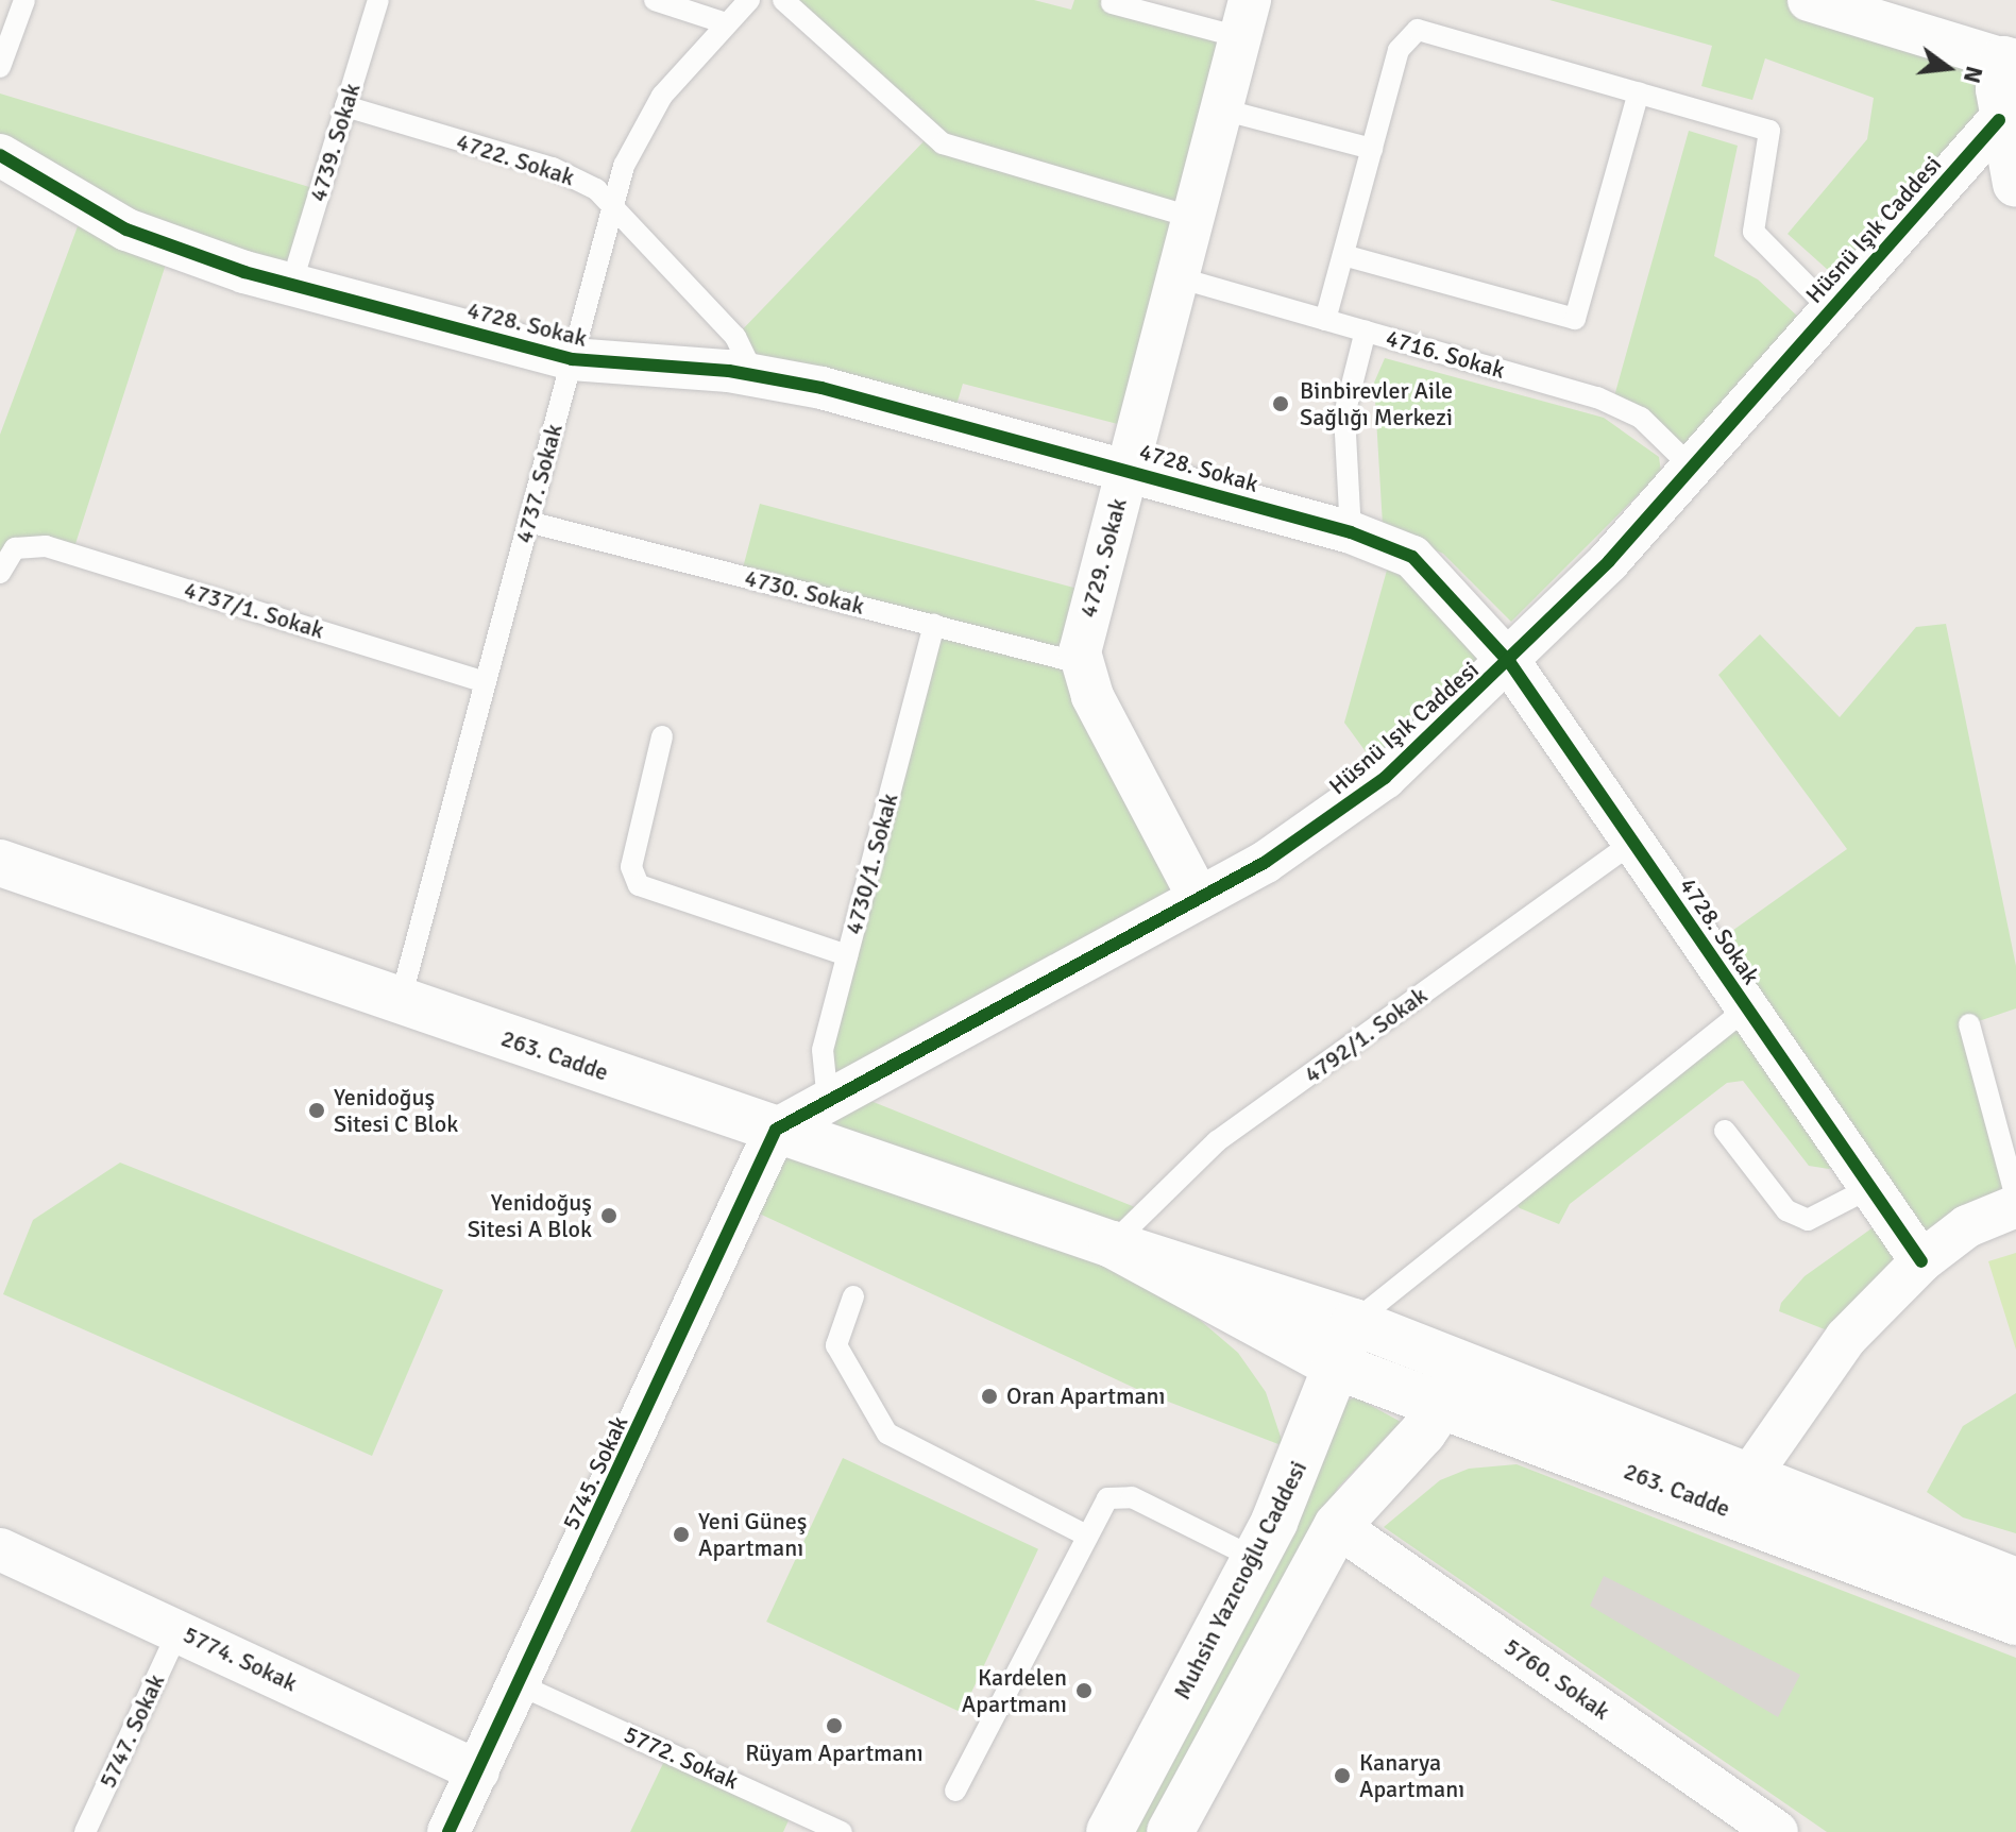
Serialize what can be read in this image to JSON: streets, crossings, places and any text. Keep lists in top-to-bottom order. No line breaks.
{"streets":{"main road":["263. Cadde","Muhsin Yazıcıoğlu Caddesi"],"street":["Hüsnü Işık Caddesi","4728. Sokak","4729. Sokak","5745. Sokak","5774. Sokak","5760. Sokak"],"lane":["4739. Sokak","4722. Sokak","4716. Sokak","4737. Sokak","4730. Sokak","4737/1. Sokak","4730/1. Sokak","4792/1. Sokak","5747. Sokak","5772. Sokak"]},"crossings":[["4739. Sokak","4722. Sokak"],["4739. Sokak","4728. Sokak"],["4722. Sokak","4728. Sokak"],["4722. Sokak","4737. Sokak"],["Hüsnü Işık Caddesi","4728. Sokak"],["Hüsnü Işık Caddesi","4716. Sokak"],["Hüsnü Işık Caddesi","4730/1. Sokak"],["Hüsnü Işık Caddesi","263. Cadde"],["Hüsnü Işık Caddesi","5745. Sokak"],["4728. Sokak","4737. Sokak"],["4728. Sokak","4729. Sokak"],["4728. Sokak","4792/1. Sokak"],["4716. Sokak","4729. Sokak"],["4737. Sokak","4730. Sokak"],["4737. Sokak","4737/1. Sokak"],["4737. Sokak","263. Cadde"],["4729. Sokak","4730. Sokak"],["4730. Sokak","4730/1. Sokak"],["4792/1. Sokak","263. Cadde"],["263. Cadde","5745. Sokak"],["263. Cadde","Muhsin Yazıcıoğlu Caddesi"],["5745. Sokak","5774. Sokak"],["5745. Sokak","5772. Sokak"],["5774. Sokak","5747. Sokak"]],"places":["Binbirevler Aile Sağlığı Merkezi","Yenidoğuş Sitesi C Blok","Yenidoğuş Sitesi A Blok","Oran Apartmanı","Yeni Güneş Apartmanı","Kardelen Apartmanı","Rüyam Apartmanı","Kanarya Apartmanı"],"north":"right"}
